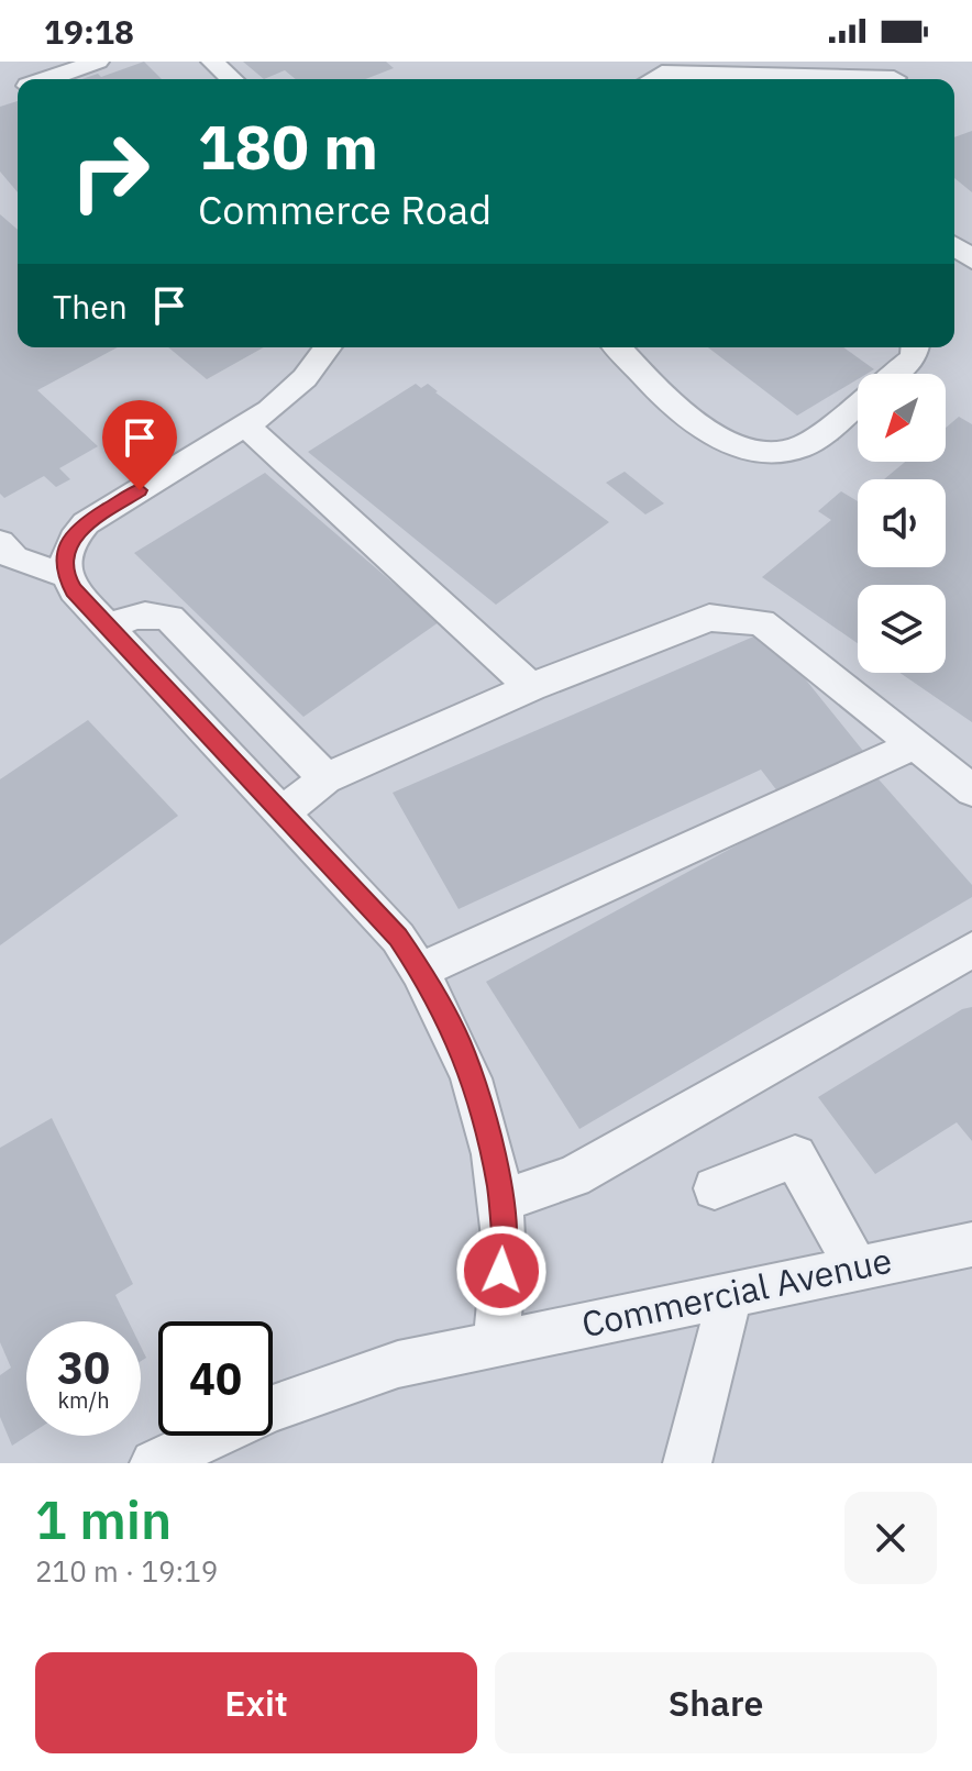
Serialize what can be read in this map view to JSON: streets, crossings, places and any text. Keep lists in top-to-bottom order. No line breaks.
{"streets":{"street":["Commercial Avenue"]},"north":"bottom left","page":{"status":"19:18","turn":["180 m","Commerce Road"],"then":"Then","speed":"30 km/h","limit":"40","heading":["1 min","210 m · 19:19"],"buttons":["Exit","Share"]}}
